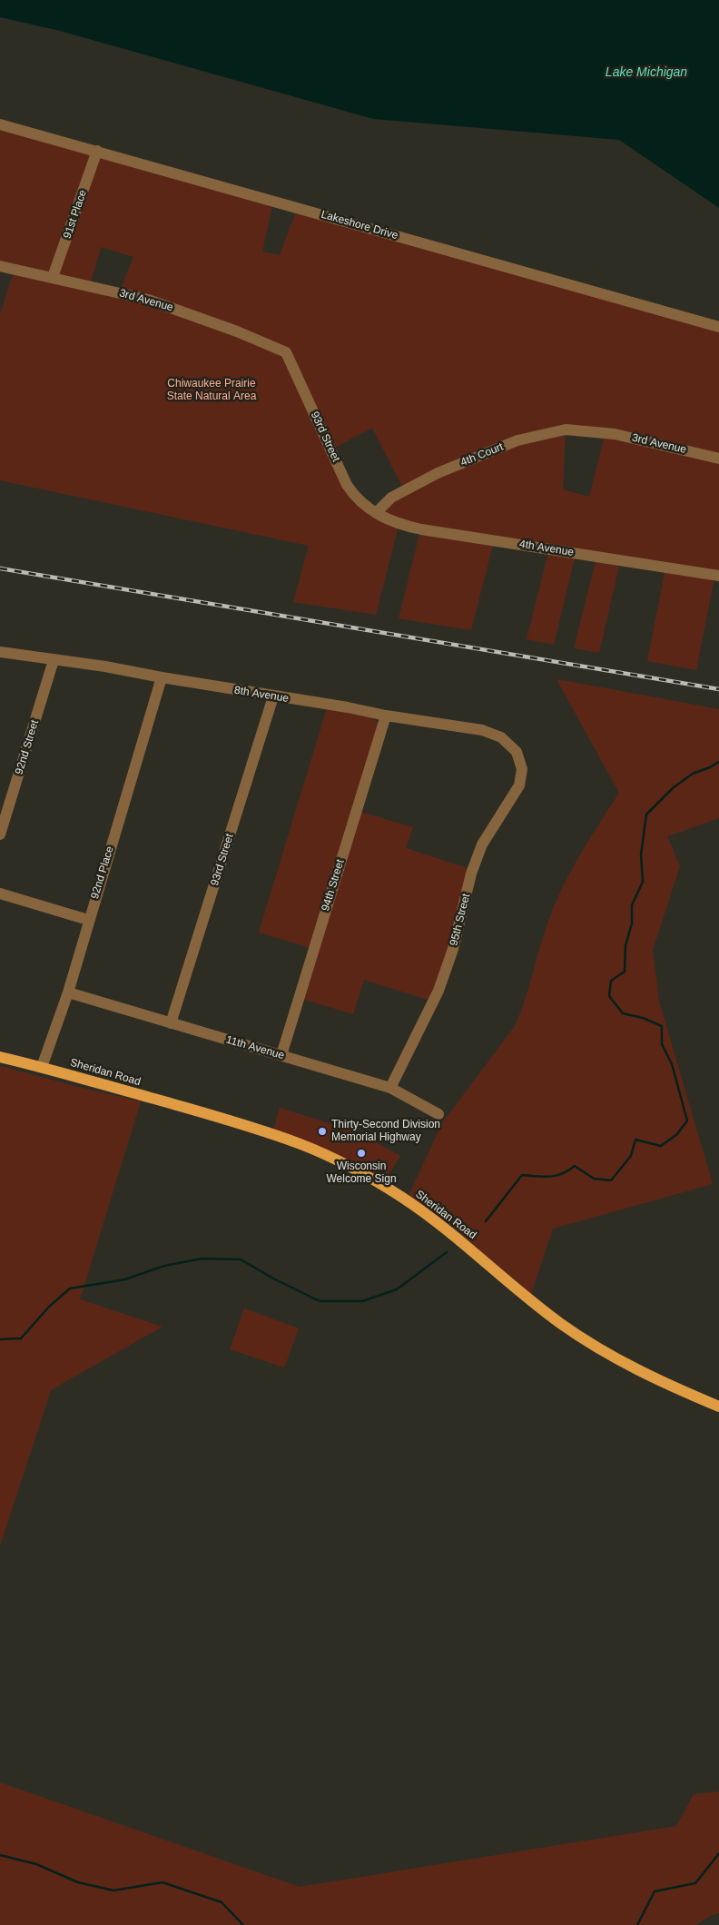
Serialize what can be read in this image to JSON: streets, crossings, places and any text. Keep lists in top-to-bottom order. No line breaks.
{"streets":{"main road":["Sheridan Road"],"street":["91st Place","Lakeshore Drive","3rd Avenue","93rd Street","4th Court","4th Avenue","8th Avenue","92nd Street","92nd Place","94th Street","95th Street","11th Avenue"]},"crossings":[["91st Place","Lakeshore Drive"],["91st Place","3rd Avenue"],["3rd Avenue","93rd Street"],["3rd Avenue","4th Court"],["93rd Street","4th Court"],["93rd Street","4th Avenue"],["93rd Street","8th Avenue"],["93rd Street","11th Avenue"],["4th Court","4th Avenue"],["8th Avenue","92nd Street"],["8th Avenue","92nd Place"],["8th Avenue","94th Street"],["8th Avenue","95th Street"],["92nd Place","11th Avenue"],["92nd Place","Sheridan Road"],["94th Street","11th Avenue"],["95th Street","11th Avenue"]],"water":["Lake Michigan"],"parks":["Chiwaukee Prairie State Natural Area"],"places":["Thirty-Second Division Memorial Highway","Wisconsin Welcome Sign"]}
